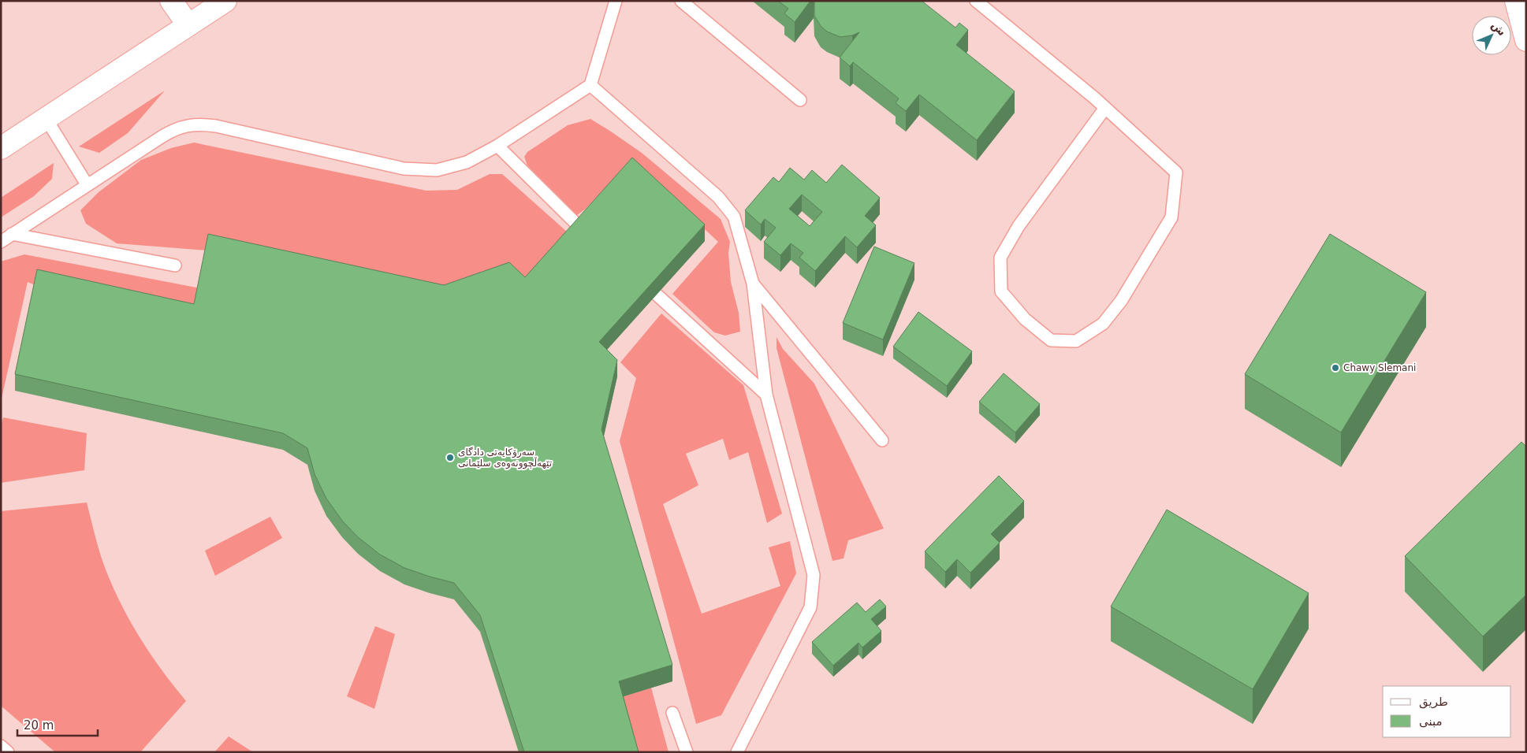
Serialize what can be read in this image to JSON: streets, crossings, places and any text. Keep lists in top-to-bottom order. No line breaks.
{"places":["Chawy Slemani","سەرۆکایەتی دادگای تێهەڵچوونەوەی سلێمانی"],"legend":["طريق","مبنى"],"scale_bar":"20 m","north":"top right"}
